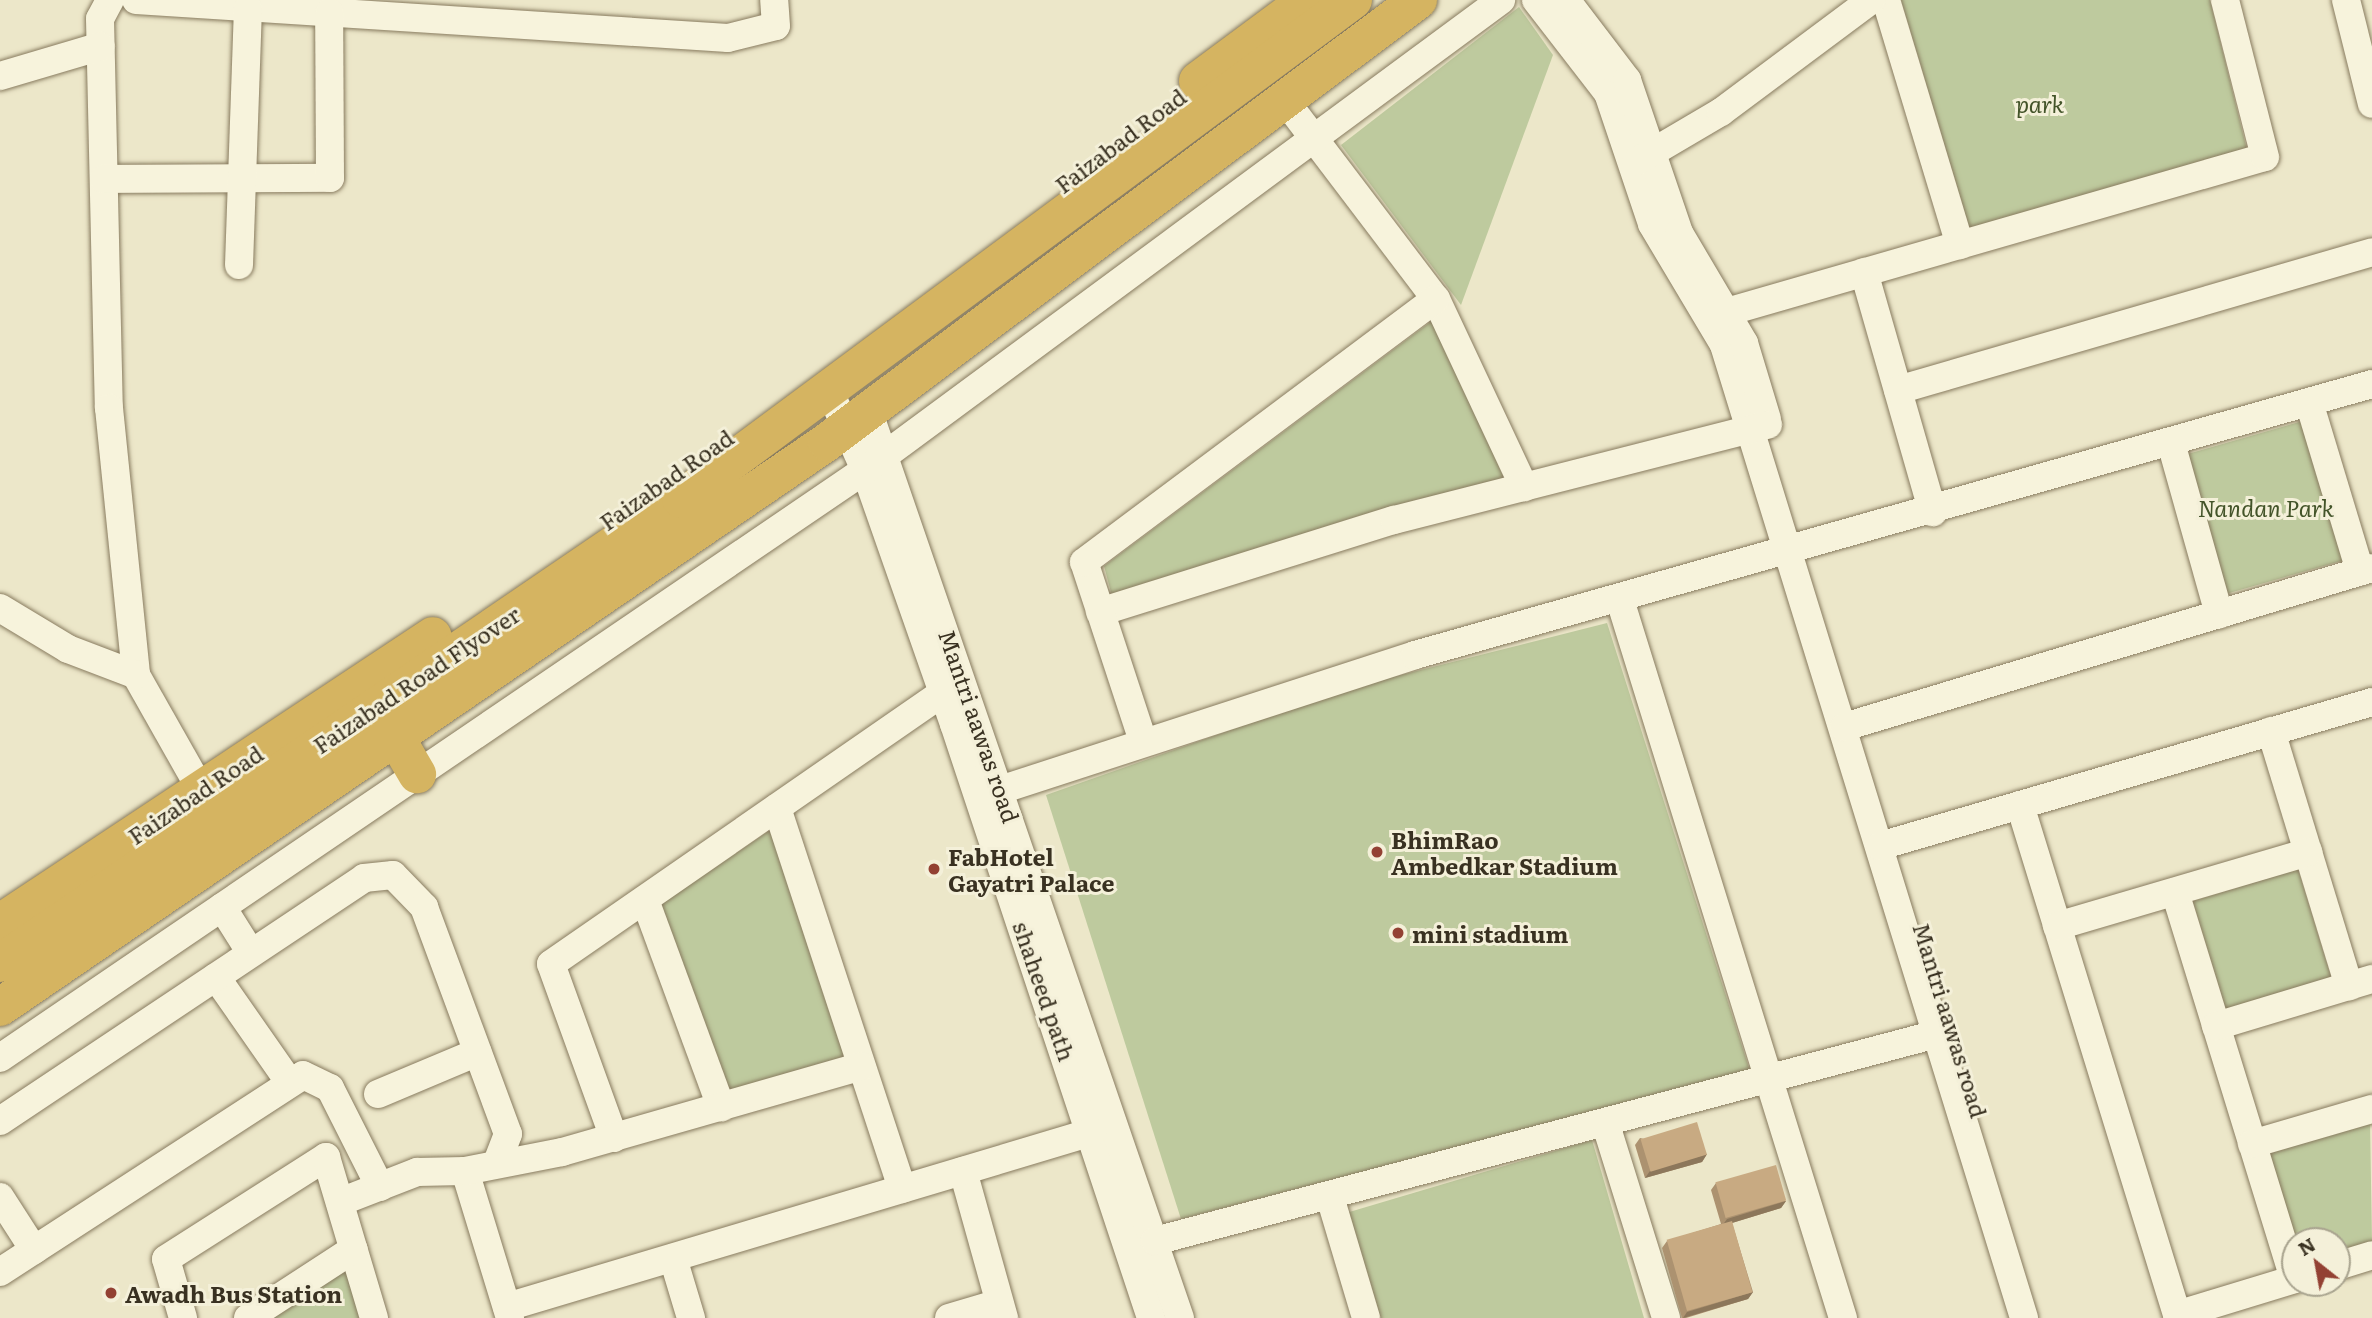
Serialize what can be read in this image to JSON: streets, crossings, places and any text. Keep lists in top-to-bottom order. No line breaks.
{"streets":{"highway":["Faizabad Road","Faizabad Road Flyover","Mantri aawas road"],"street":["shaheed path"]},"crossings":[["Faizabad Road Flyover","Mantri aawas road"],["Mantri aawas road","shaheed path"]],"parks":["park","Nandan Park"],"places":["BhimRao Ambedkar Stadium","FabHotel Gayatri Palace","mini stadium","Awadh Bus Station"],"north":"top left"}
